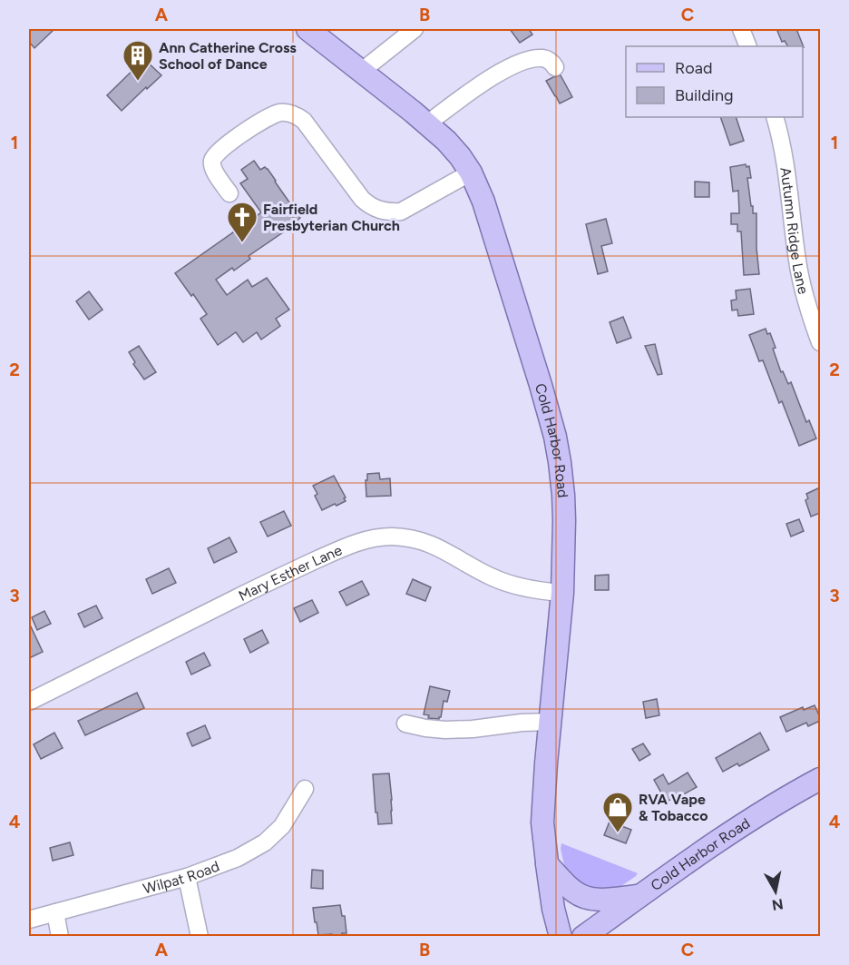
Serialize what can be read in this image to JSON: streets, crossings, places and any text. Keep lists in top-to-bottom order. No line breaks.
{"streets":{"main road":["Cold Harbor Road"],"street":["Autumn Ridge Lane","Mary Esther Lane","Wilpat Road"]},"crossings":[["Cold Harbor Road","Mary Esther Lane"]],"places":{"building":["Ann Catherine Cross School of Dance"],"church":["Fairfield Presbyterian Church"],"shop":["RVA Vape & Tobacco"]},"legend":["Road","Building"],"north":"bottom","grid":{"columns":["A","B","C"],"rows":["1","2","3","4"]}}
